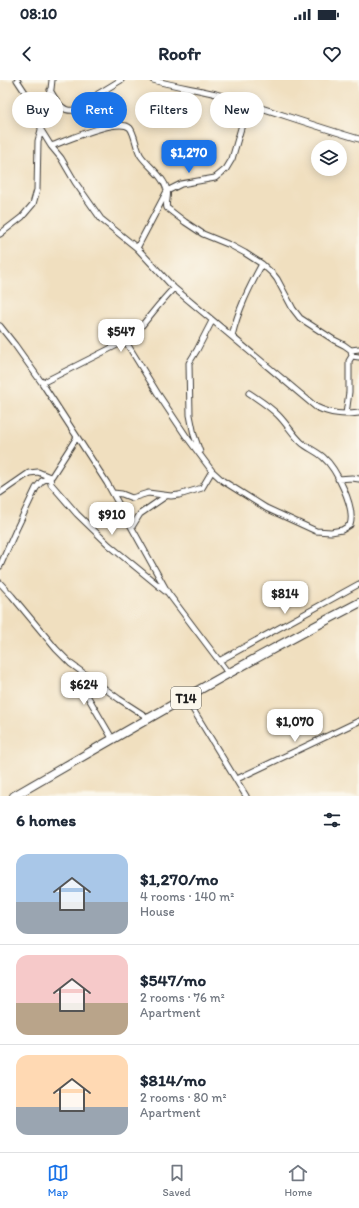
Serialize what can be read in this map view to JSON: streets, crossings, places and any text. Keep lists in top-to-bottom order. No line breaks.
{"streets":{"highway":["T14"]},"page":{"status":"08:10","header":"Roofr","chip":["Buy","Rent","Filters","New"],"price":["$1,270","$547","$910","$814","$624","$1,070"],"heading":"6 homes","list":[{"name":"$1,270/mo","note":"4 rooms · 140 m² · House"},{"name":"$547/mo","note":"2 rooms · 76 m² · Apartment"},{"name":"$814/mo","note":"2 rooms · 80 m² · Apartment"}],"tabs":["Map","Saved","Home"]}}
